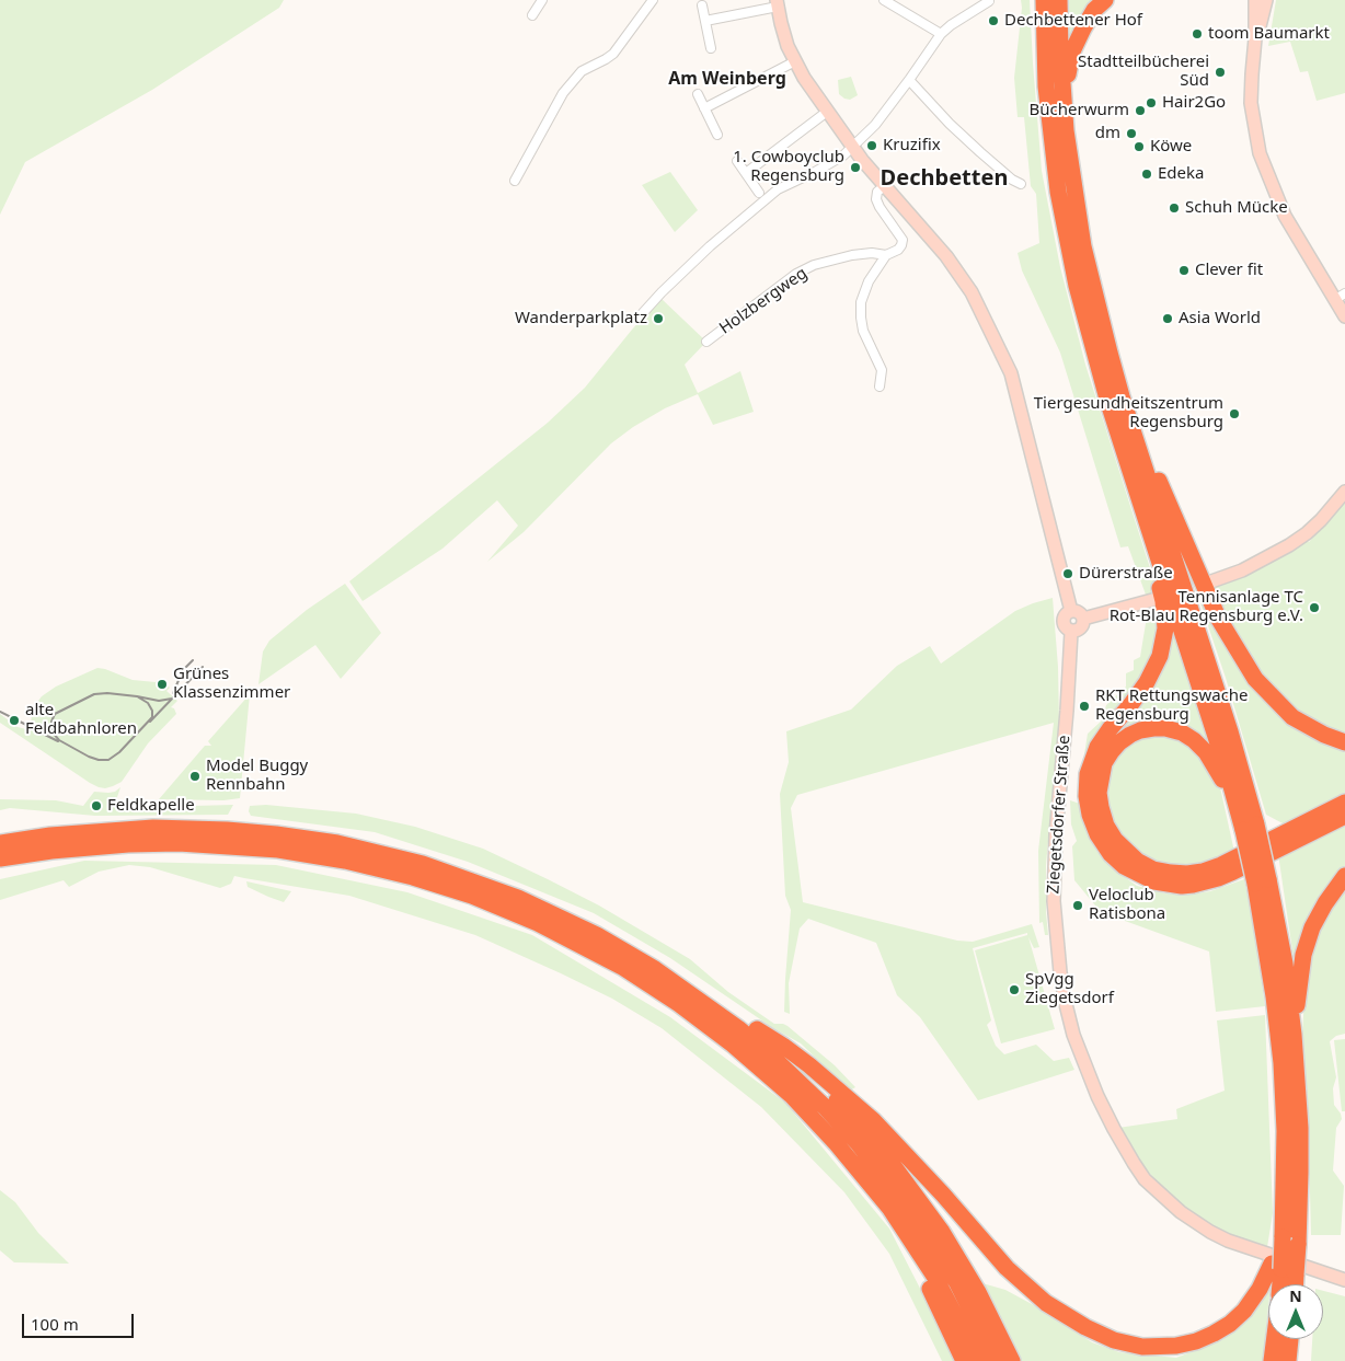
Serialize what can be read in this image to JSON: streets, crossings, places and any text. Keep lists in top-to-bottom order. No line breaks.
{"streets":{"street":["Holzbergweg","Ziegetsdorfer Straße"]},"districts":["Am Weinberg","Dechbetten"],"places":["Dechbettener Hof","toom Baumarkt","Stadtteilbücherei Süd","Hair2Go","Bücherwurm","dm","Kruzifix","Köwe","1. Cowboyclub Regensburg","Edeka","Schuh Mücke","Clever fit","Wanderparkplatz","Asia World","Tiergesundheitszentrum Regensburg","Dürerstraße","Tennisanlage TC Rot-Blau Regensburg e.V.","Grünes Klassenzimmer","RKT Rettungswache Regensburg","alte Feldbahnloren","Model Buggy Rennbahn","Feldkapelle","Veloclub Ratisbona","SpVgg Ziegetsdorf"],"scale_bar":"100 m","north":"top"}
